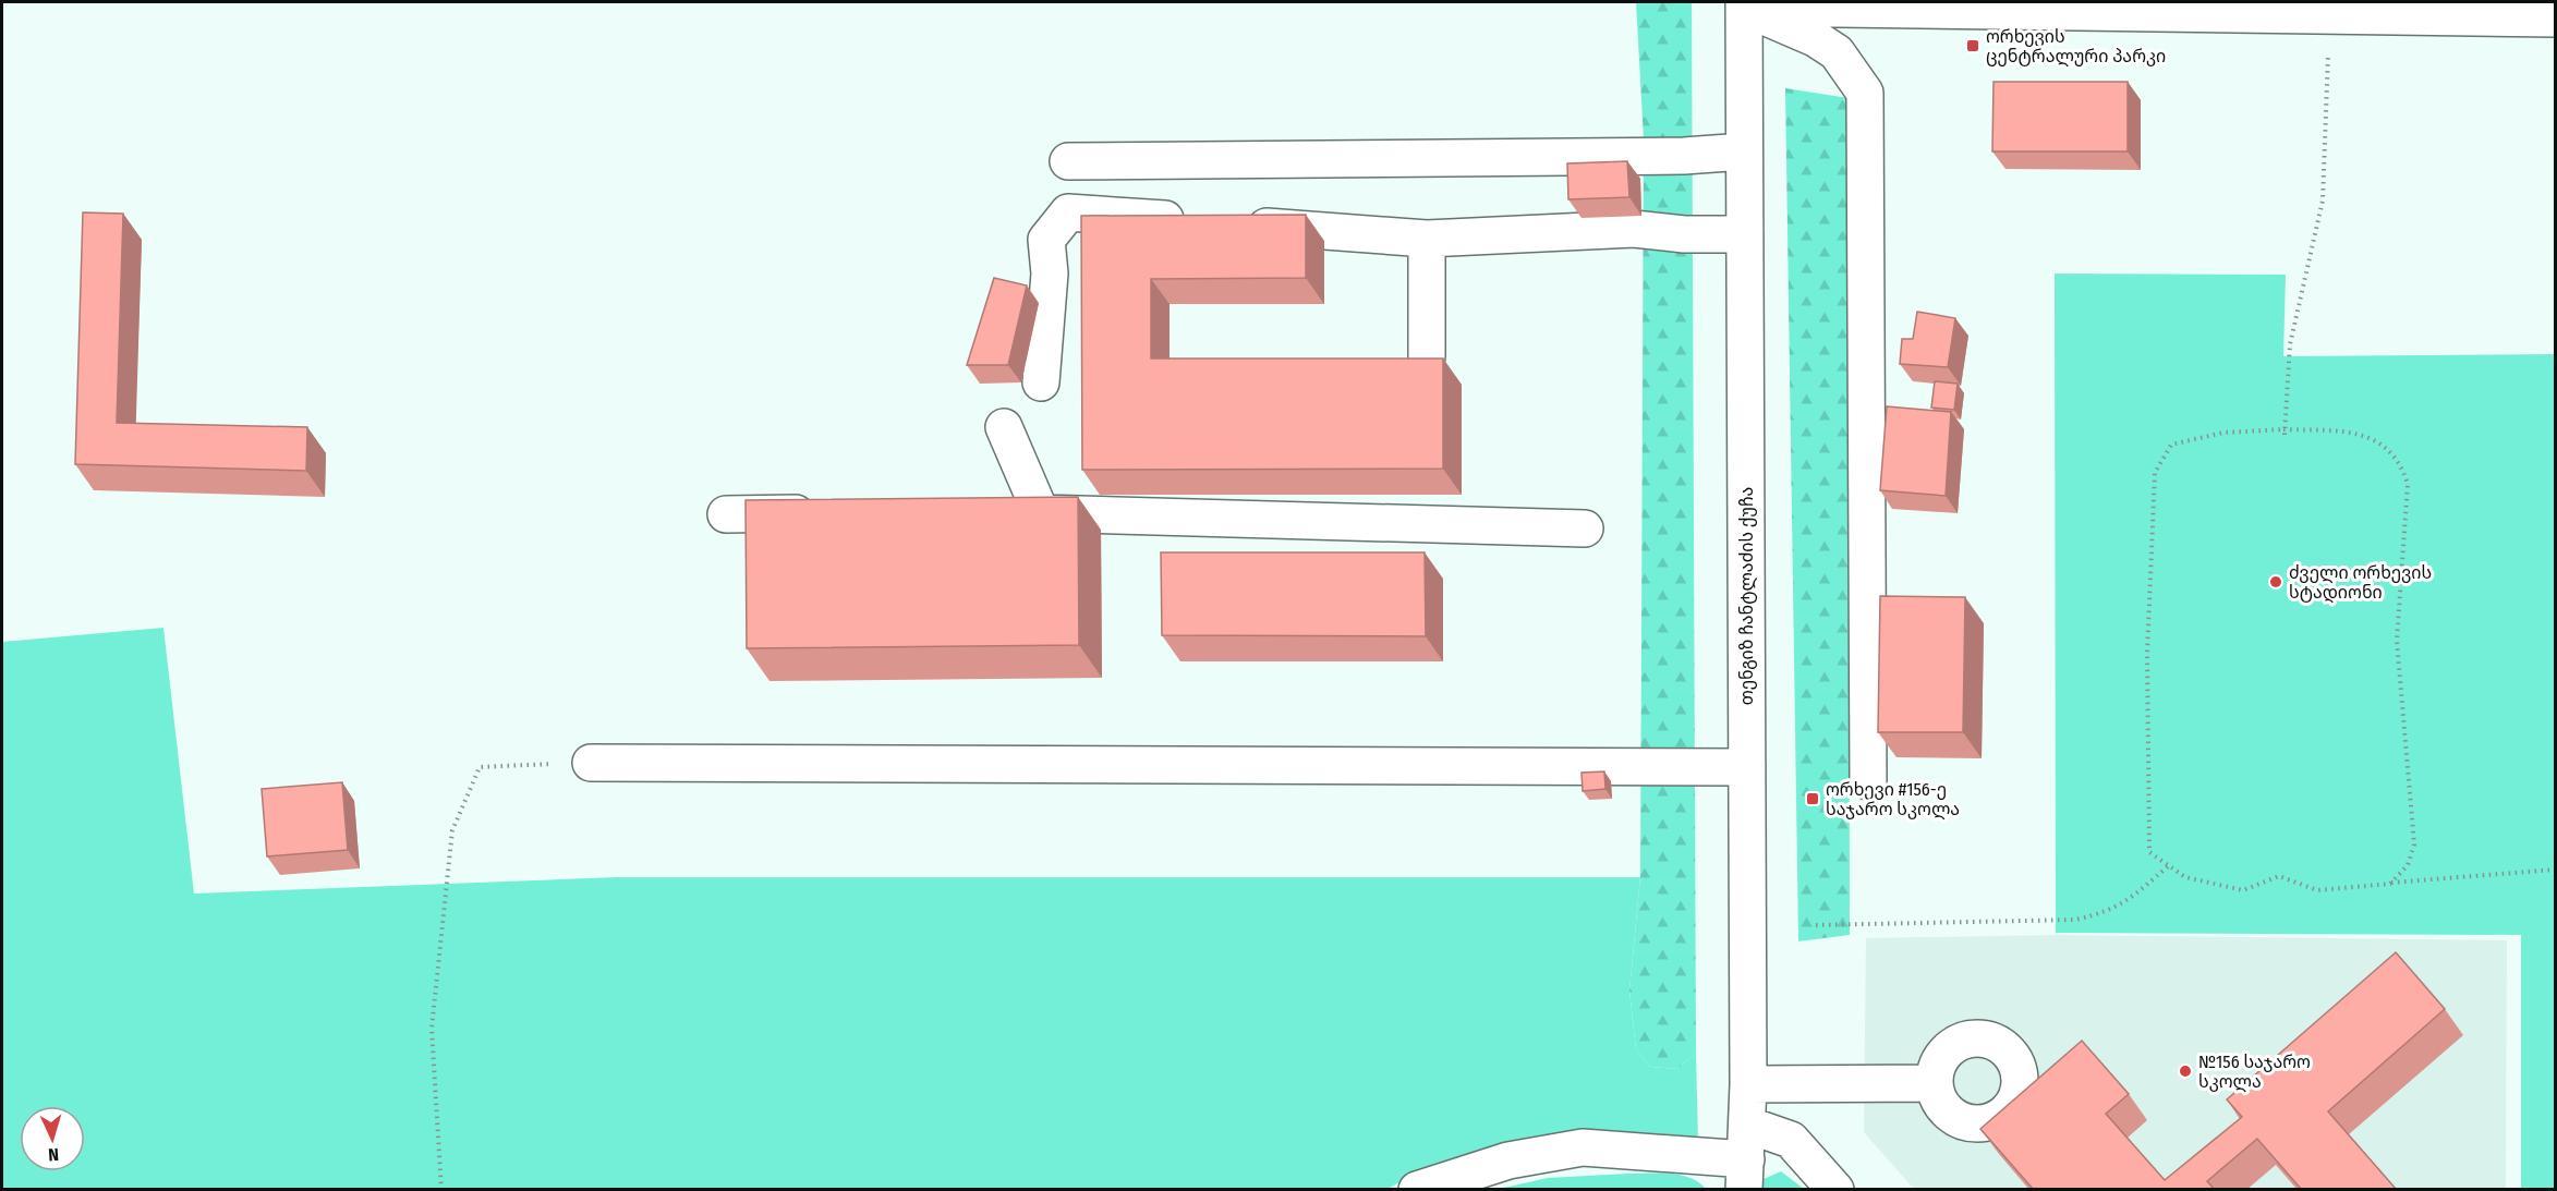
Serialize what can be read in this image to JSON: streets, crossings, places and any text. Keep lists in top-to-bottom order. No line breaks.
{"streets":{"street":["თენგიზ ჩანტლაძის ქუჩა"]},"places":{"transit":["ორხევის ცენტრალური პარკი","ორხევი #156-ე საჯარო სკოლა"],"other":["ძველი ორხევის სტადიონი","№156 საჯარო სკოლა"]},"north":"bottom"}
